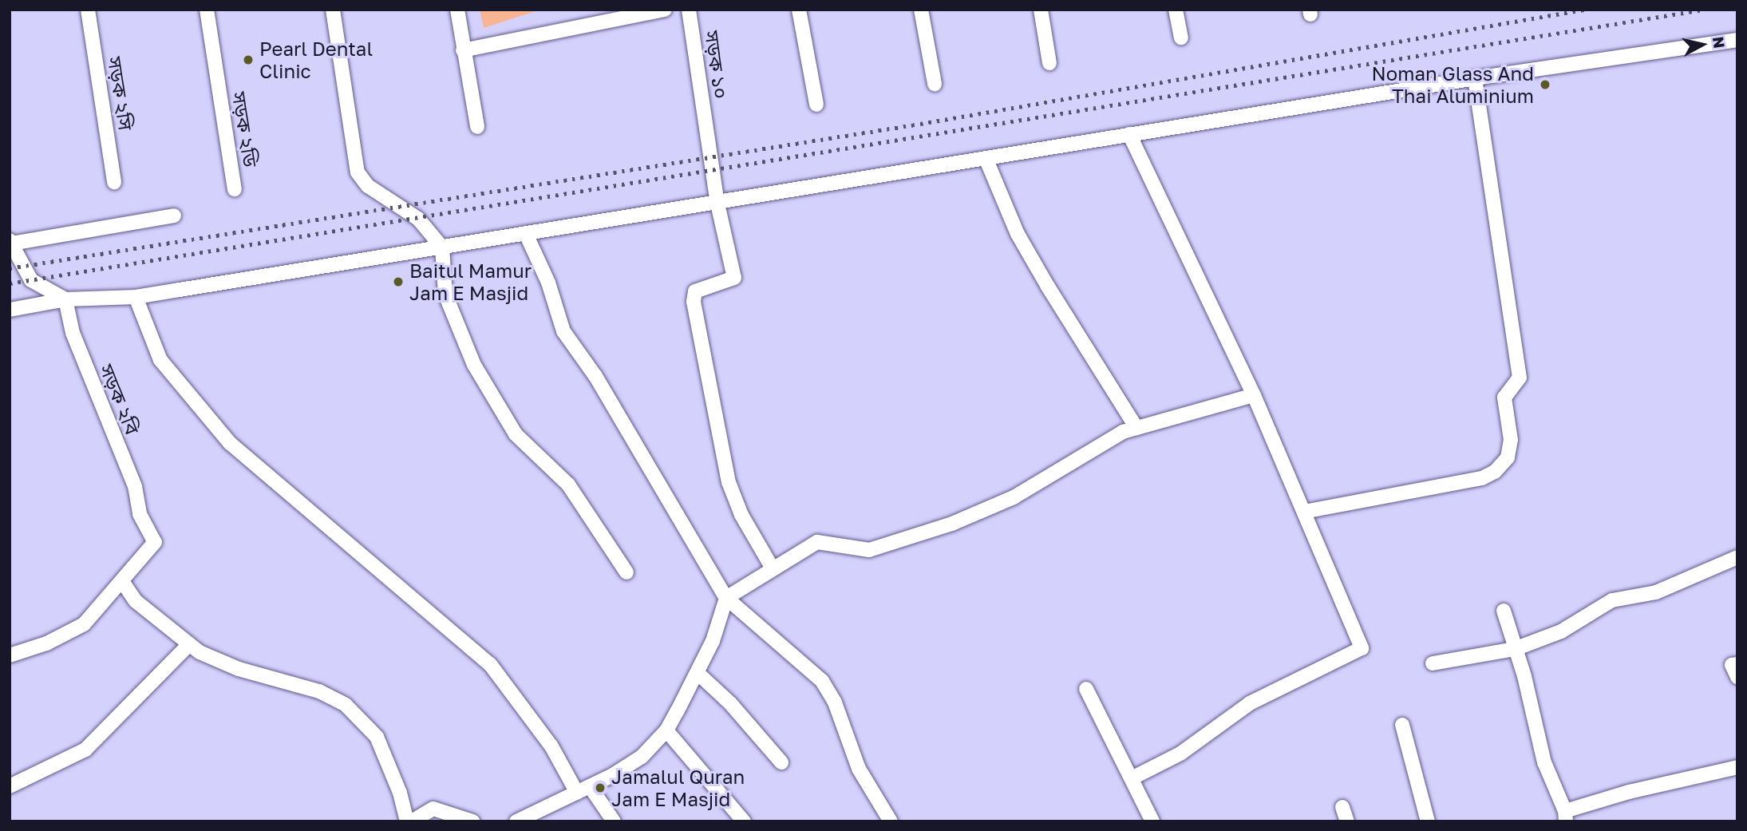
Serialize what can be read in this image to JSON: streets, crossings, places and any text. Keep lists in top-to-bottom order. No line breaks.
{"streets":{"street":["সড়ক ১০","সড়ক ২সি","সড়ক ২ডি","সড়ক ২বি"]},"places":["Pearl Dental Clinic","Noman Glass And Thai Aluminium","Baitul Mamur Jam E Masjid","Jamalul Quran Jam E Masjid"],"north":"right"}
